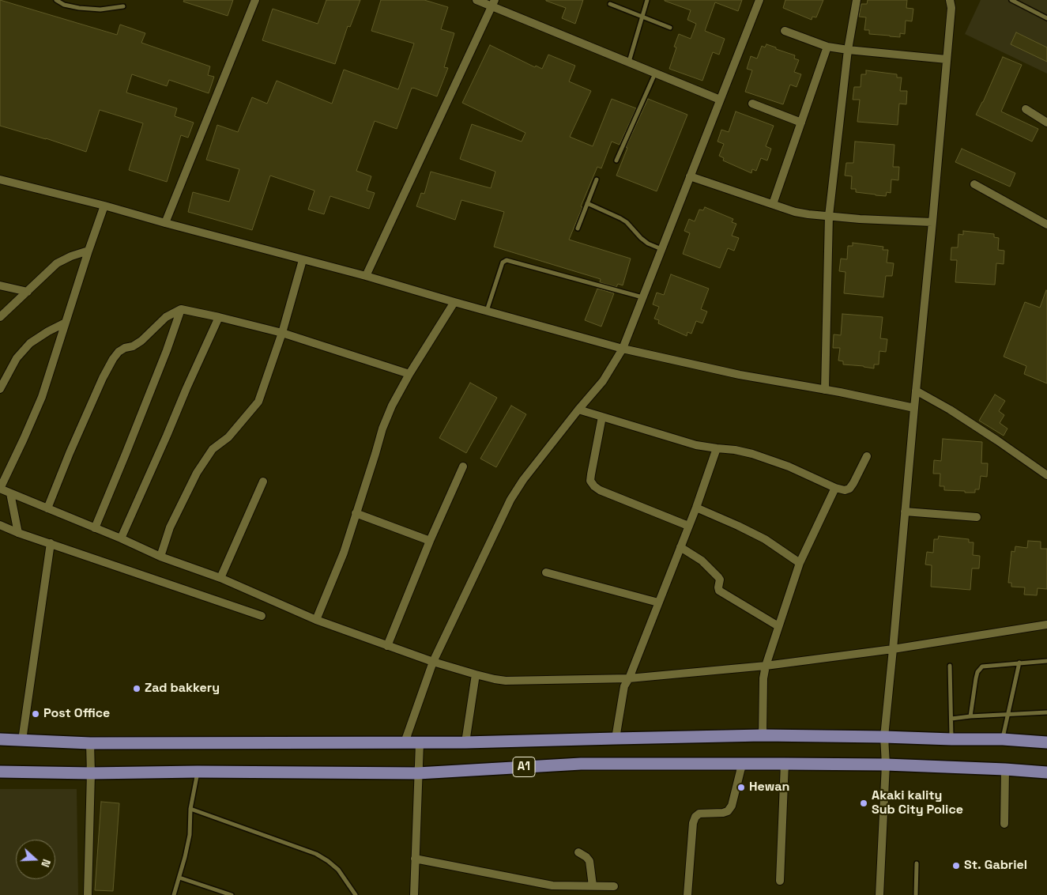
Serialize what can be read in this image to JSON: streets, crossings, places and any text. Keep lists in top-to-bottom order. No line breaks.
{"streets":{"main road":["A1"]},"places":["Zad bakkery","Post Office","Hewan","Akaki kality Sub City Police","St. Gabriel"],"north":"right"}
